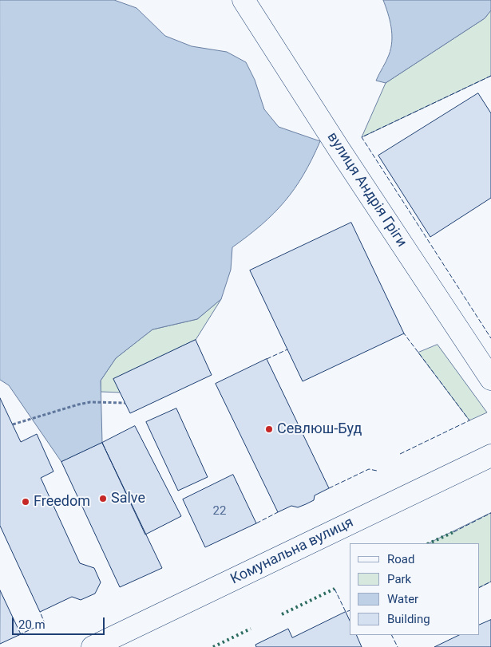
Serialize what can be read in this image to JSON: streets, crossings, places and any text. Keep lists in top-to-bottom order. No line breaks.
{"streets":{"street":["вулиця Андрія Гріги","Комунальна вулиця"]},"places":["Севлюш-Буд","Salve","Freedom"],"house_numbers":["22"],"legend":["Road","Park","Water","Building"],"scale_bar":"20 m"}
